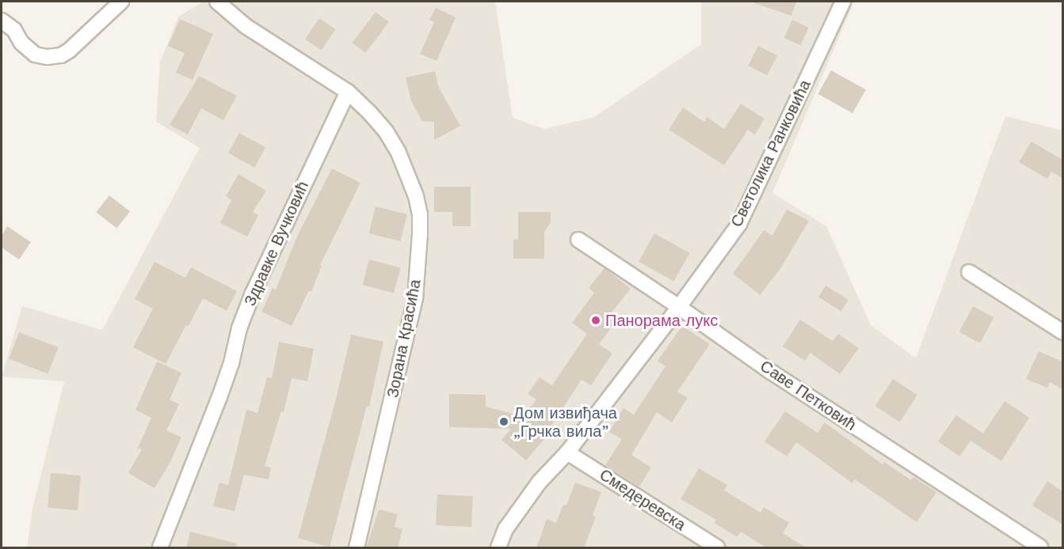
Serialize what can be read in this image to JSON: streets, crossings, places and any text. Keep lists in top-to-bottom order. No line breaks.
{"streets":{"street":["Светолика Ранковића","Здравке Вучковић","Зорана Красића","Саве Петковић","Смедеревска"]},"crossings":[["Светолика Ранковића","Саве Петковић"],["Светолика Ранковића","Смедеревска"],["Здравке Вучковић","Зорана Красића"]],"places":["Панорама лукс","Дом извиђача „Грчка вила”"]}
